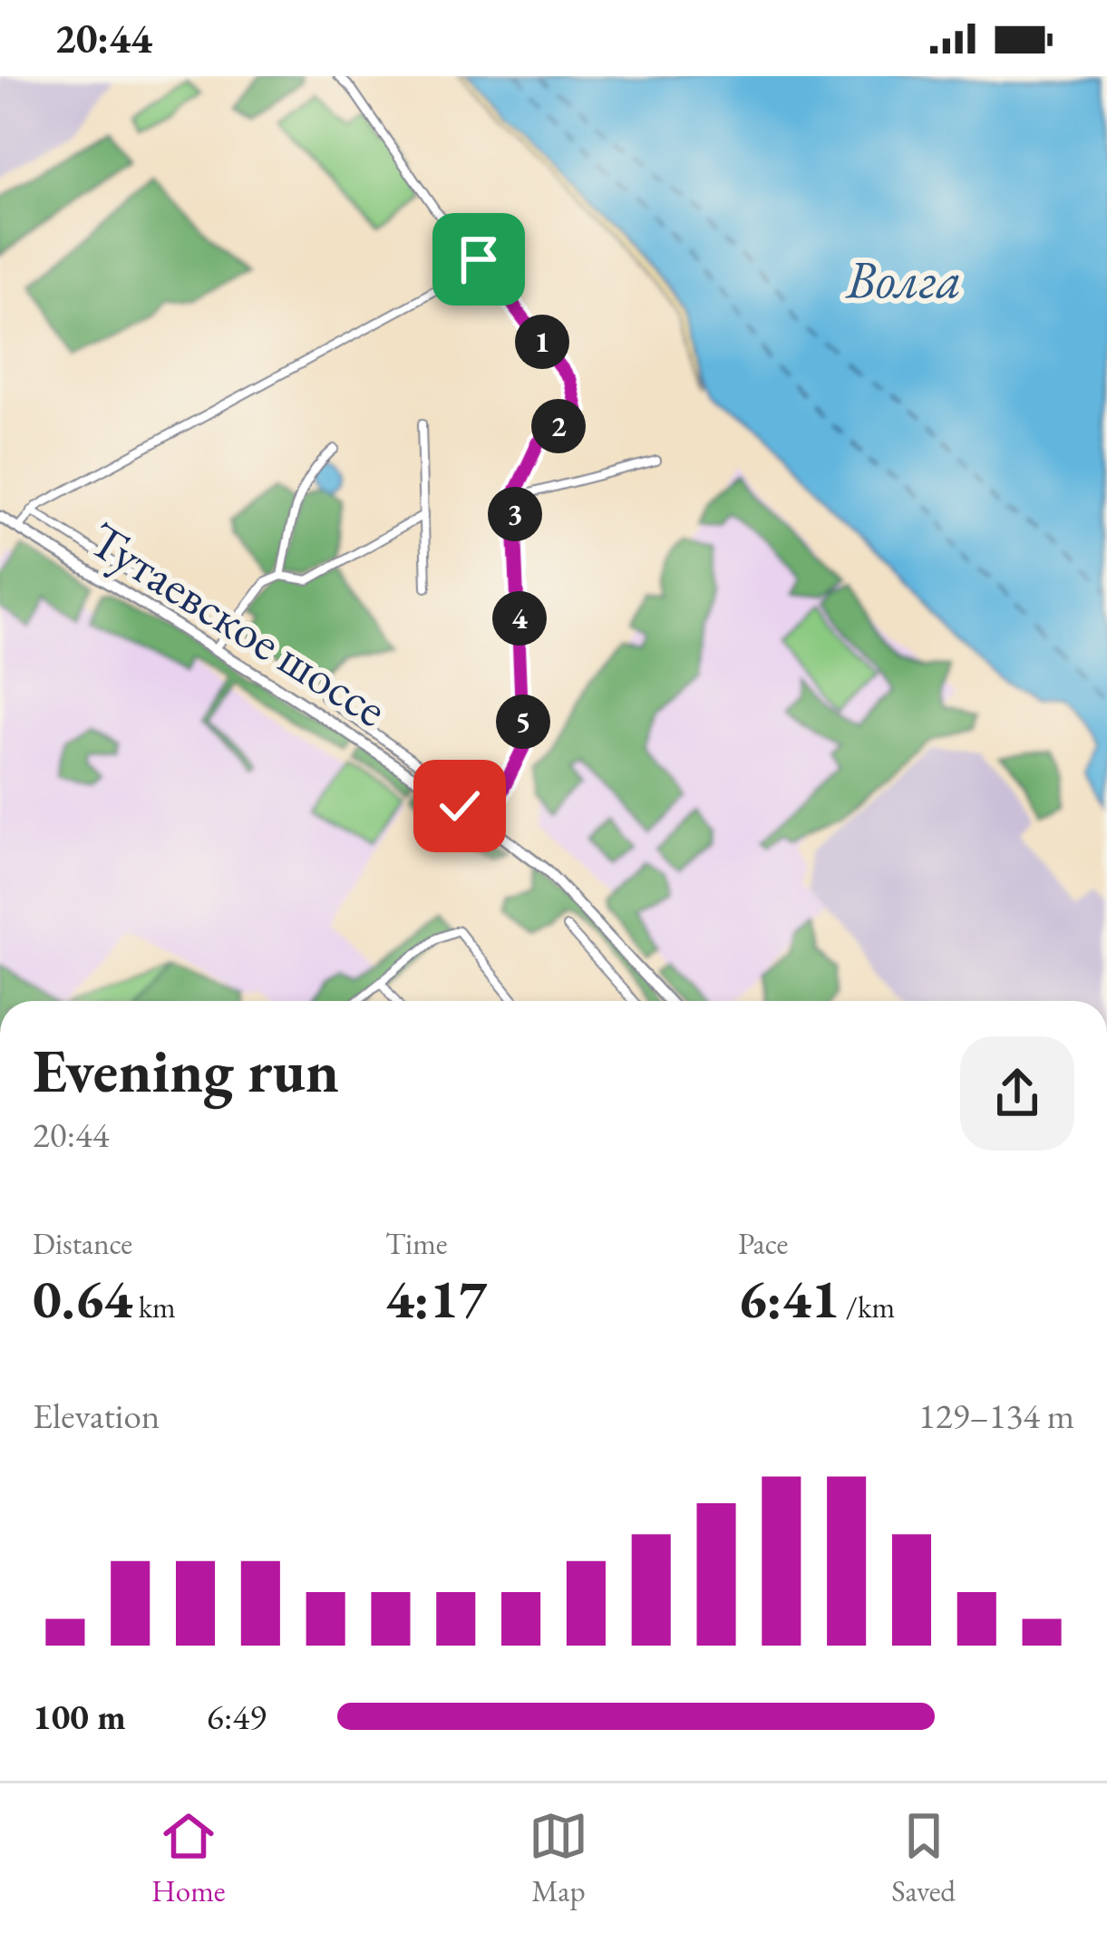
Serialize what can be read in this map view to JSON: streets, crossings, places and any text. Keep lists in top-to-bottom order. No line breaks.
{"streets":{"main road":["Тутаевское шоссе"]},"water":["Волга"],"page":{"status":"20:44","pins":["1","2","3","4","5"],"heading":["Evening run","20:44"],"stats":[["Distance","0.64 km"],["Time","4:17"],["Pace","6:41 /km"]],"chart":["Elevation","129–134 m"],"list":[{"name":"100 m","note":"6:49"}],"tabs":["Home","Map","Saved"]}}
